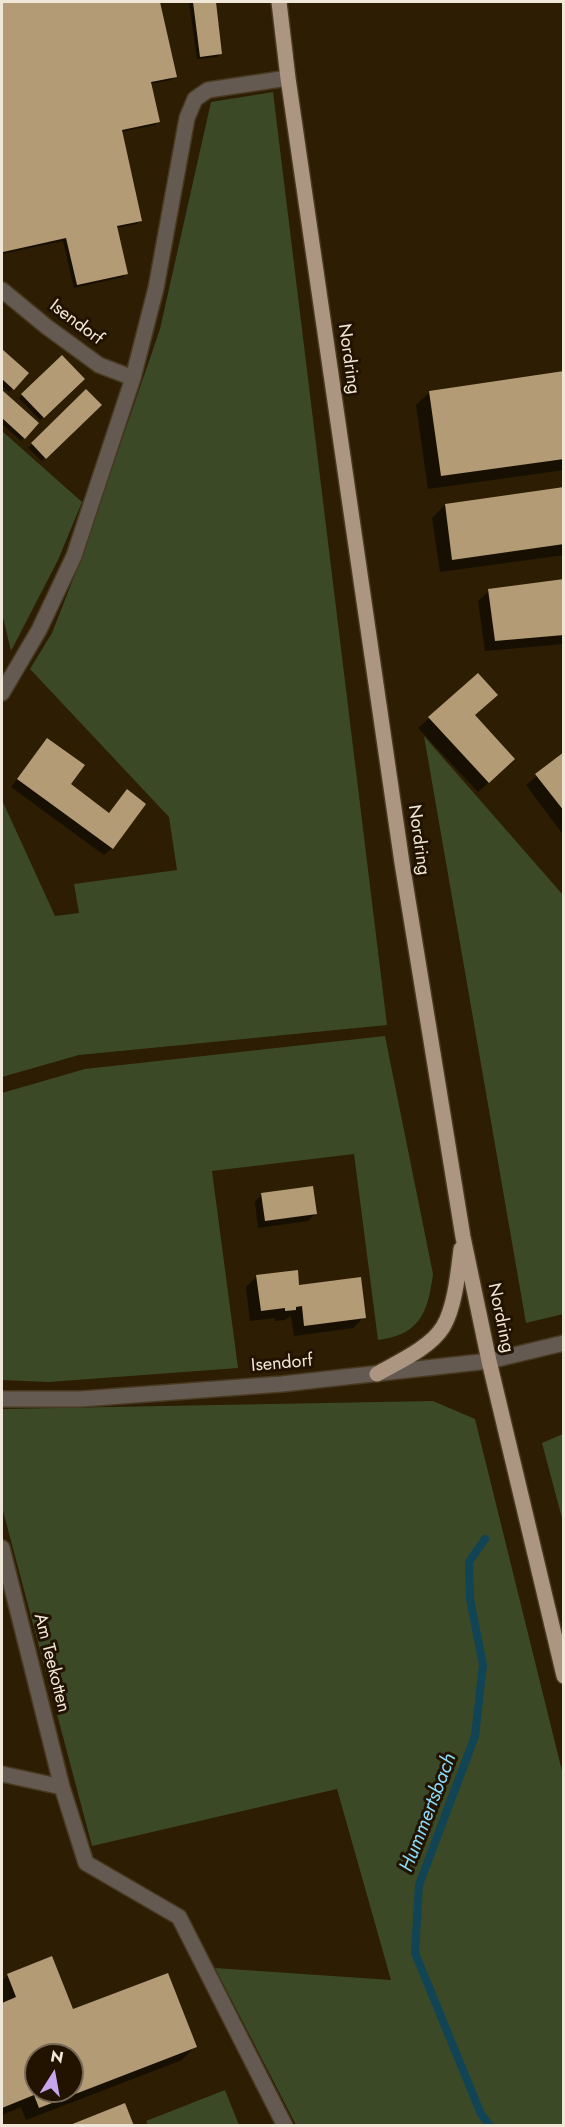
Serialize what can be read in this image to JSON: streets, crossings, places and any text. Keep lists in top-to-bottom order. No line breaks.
{"streets":{"main road":["Nordring"],"street":["Isendorf","Am Teekotten"]},"crossings":[["Isendorf","Nordring"]],"water":["Hummertsbach"],"north":"top"}
